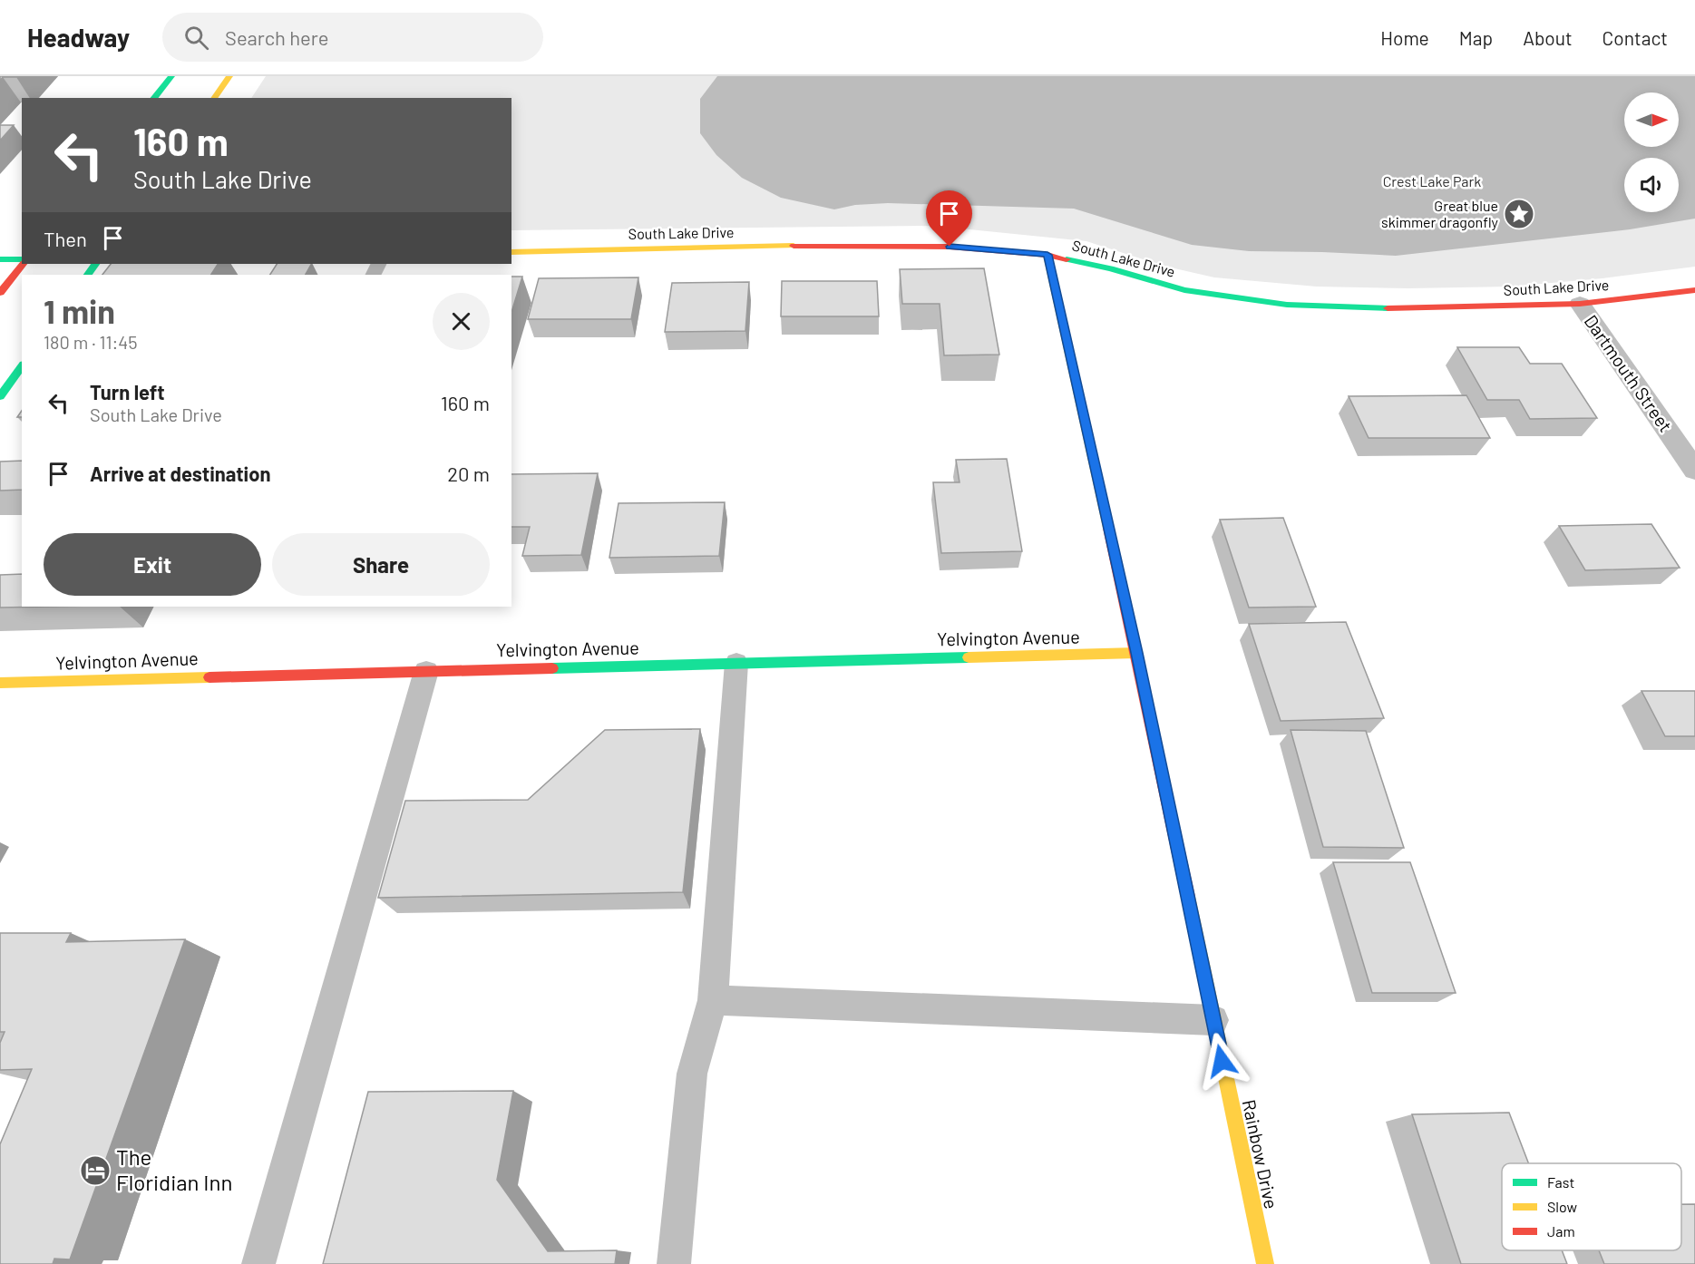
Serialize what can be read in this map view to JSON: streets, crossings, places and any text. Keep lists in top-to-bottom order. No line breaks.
{"streets":{"street":["South Lake Drive","Dartmouth Street","Yelvington Avenue","Rainbow Drive"]},"crossings":[["South Lake Drive","Dartmouth Street"],["South Lake Drive","Rainbow Drive"],["Yelvington Avenue","Rainbow Drive"]],"parks":["Crest Lake Park"],"places":{"place":["Great blue skimmer dragonfly"],"hotel":["The Floridian Inn"]},"legend":["Fast","Slow","Jam"],"north":"right","page":{"header":"Headway","search":"Search here","nav":["Home","Map","About","Contact"],"turn":["160 m","South Lake Drive"],"then":"Then","heading":["1 min","180 m · 11:45"],"list":[{"name":"Turn left","note":"South Lake Drive","value":"160 m"},{"name":"Arrive at destination","value":"20 m"}],"buttons":["Exit","Share"]}}
